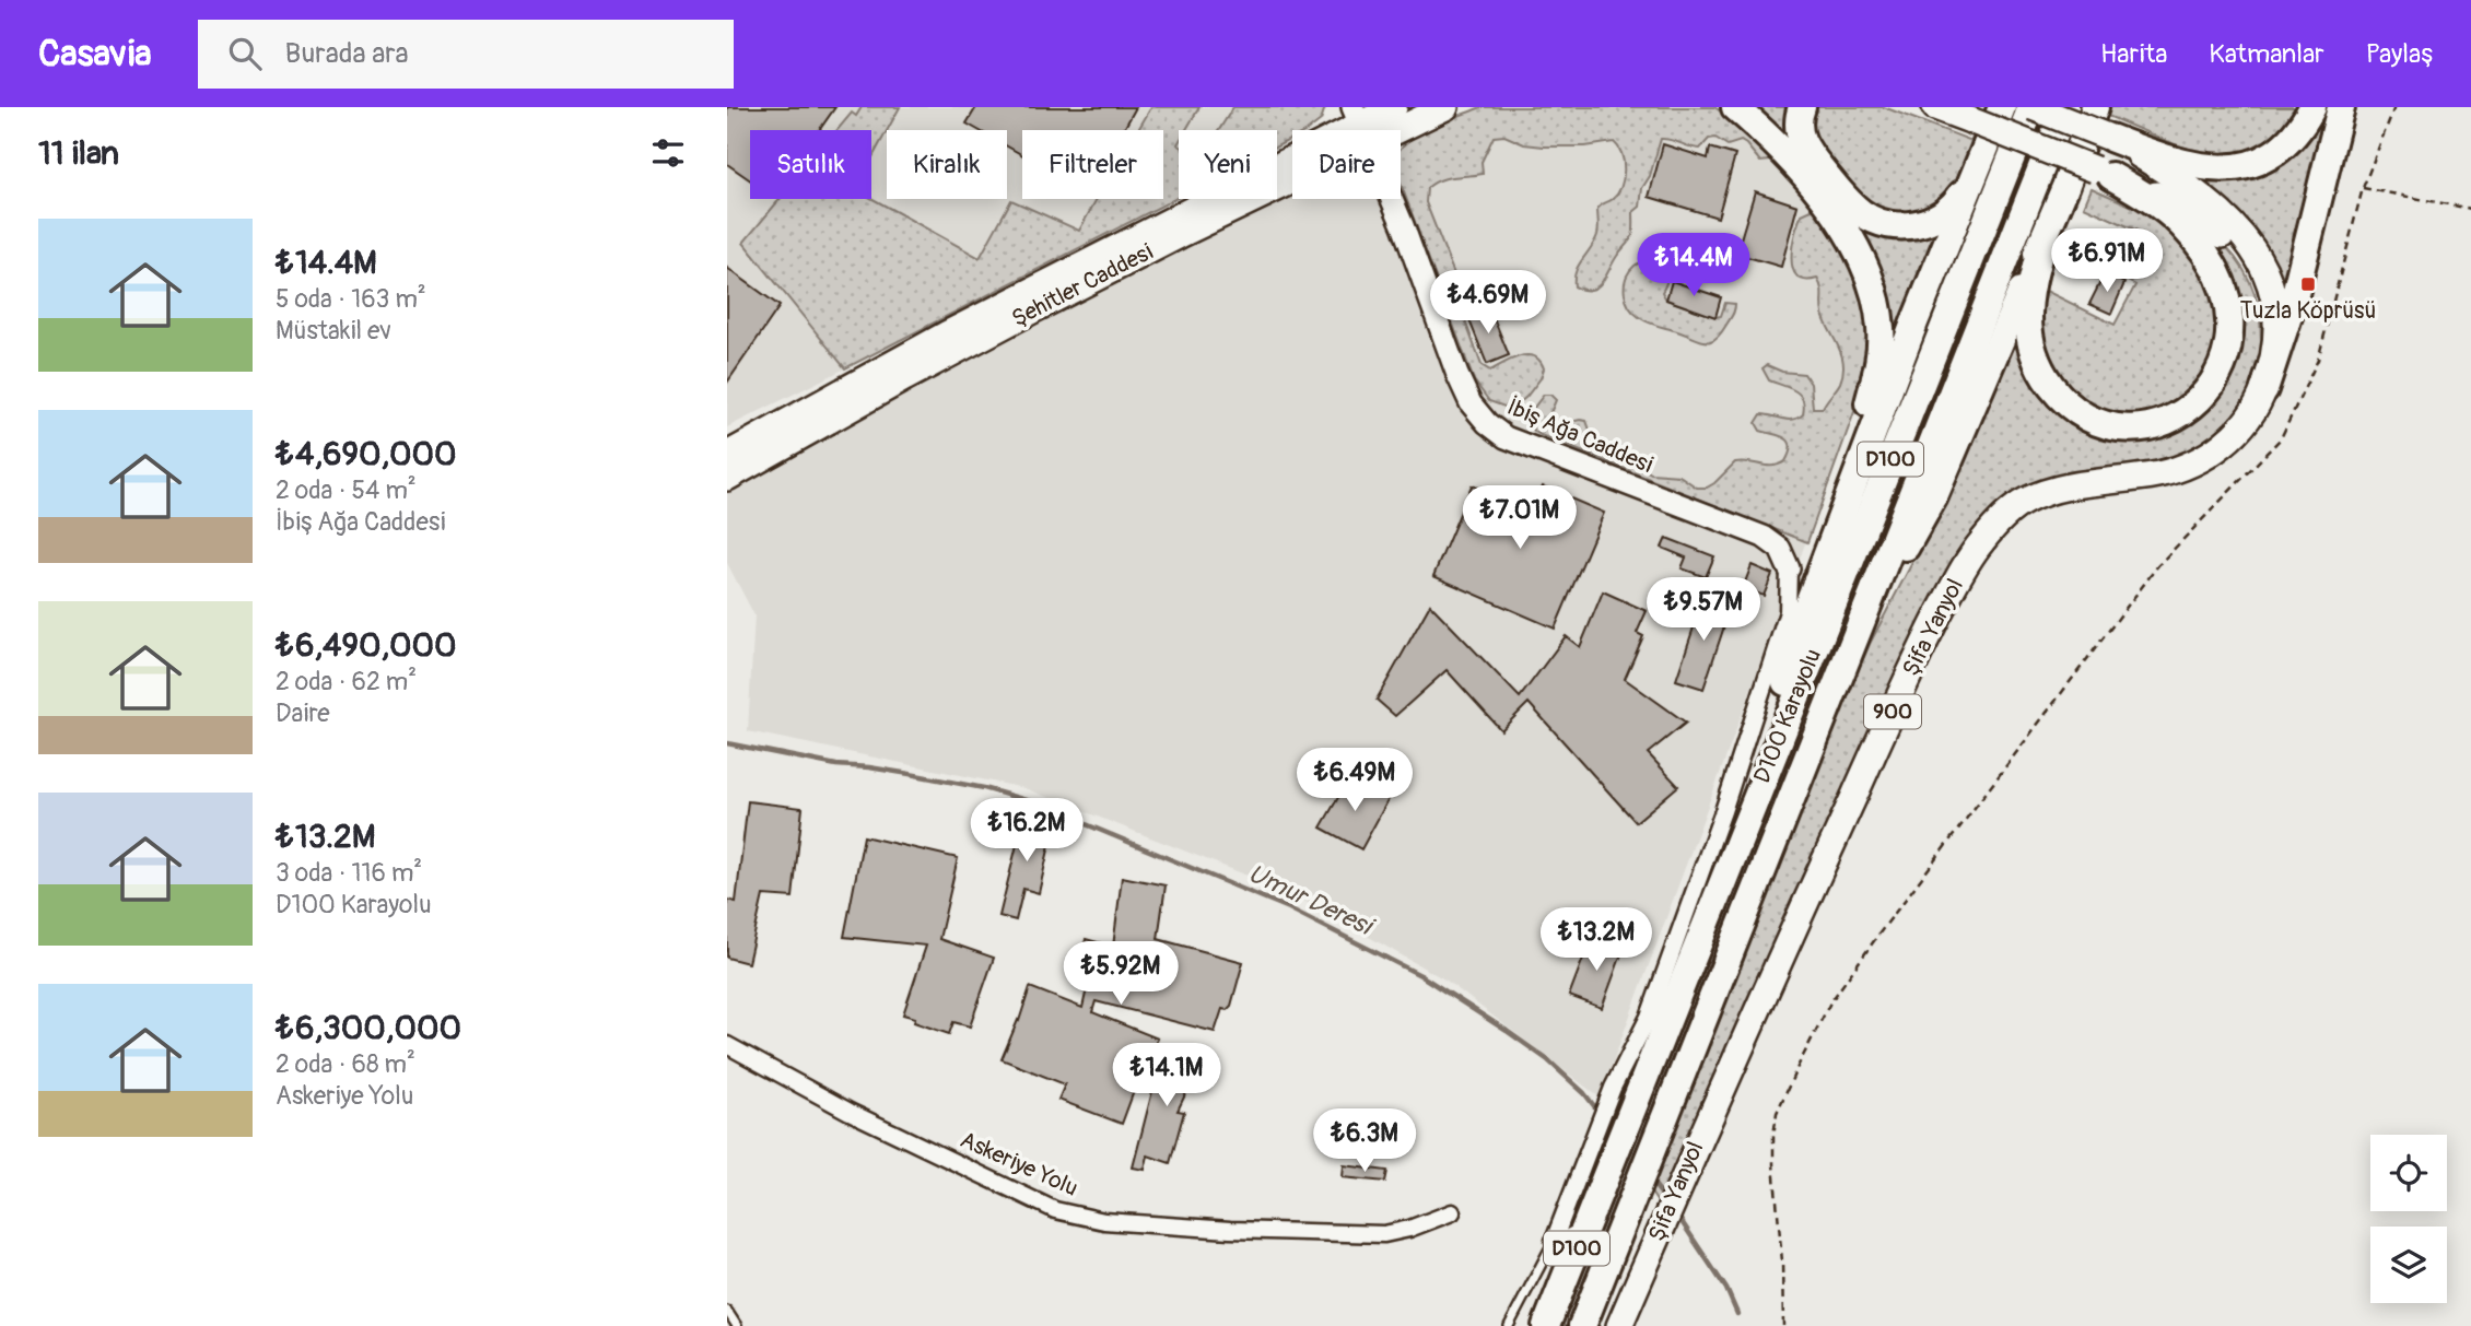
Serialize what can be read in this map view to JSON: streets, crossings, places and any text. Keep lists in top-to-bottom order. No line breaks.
{"streets":{"highway":["D100","D100 Karayolu"],"main road":["Şehitler Caddesi","Şifa Yanyol","900"],"street":["İbiş Ağa Caddesi","Askeriye Yolu"]},"crossings":[["Şehitler Caddesi","İbiş Ağa Caddesi"],["Şifa Yanyol","D100 Karayolu"]],"water":["Umur Deresi"],"places":{"transit":["Tuzla Köprüsü"]},"page":{"header":"Casavia","search":"Burada ara","nav":["Harita","Katmanlar","Paylaş"],"heading":"11 ilan","chip":["Satılık","Kiralık","Filtreler","Yeni","Daire"],"list":[{"name":"₺14.4M","note":"5 oda · 163 m² · Müstakil ev"},{"name":"₺4,690,000","note":"2 oda · 54 m² · İbiş Ağa Caddesi"},{"name":"₺6,490,000","note":"2 oda · 62 m² · Daire"},{"name":"₺13.2M","note":"3 oda · 116 m² · D100 Karayolu"},{"name":"₺6,300,000","note":"2 oda · 68 m² · Askeriye Yolu"}],"price":["₺6.91M","₺14.4M","₺4.69M","₺7.01M","₺9.57M","₺6.49M","₺16.2M","₺13.2M","₺5.92M","₺14.1M","₺6.3M"]}}
